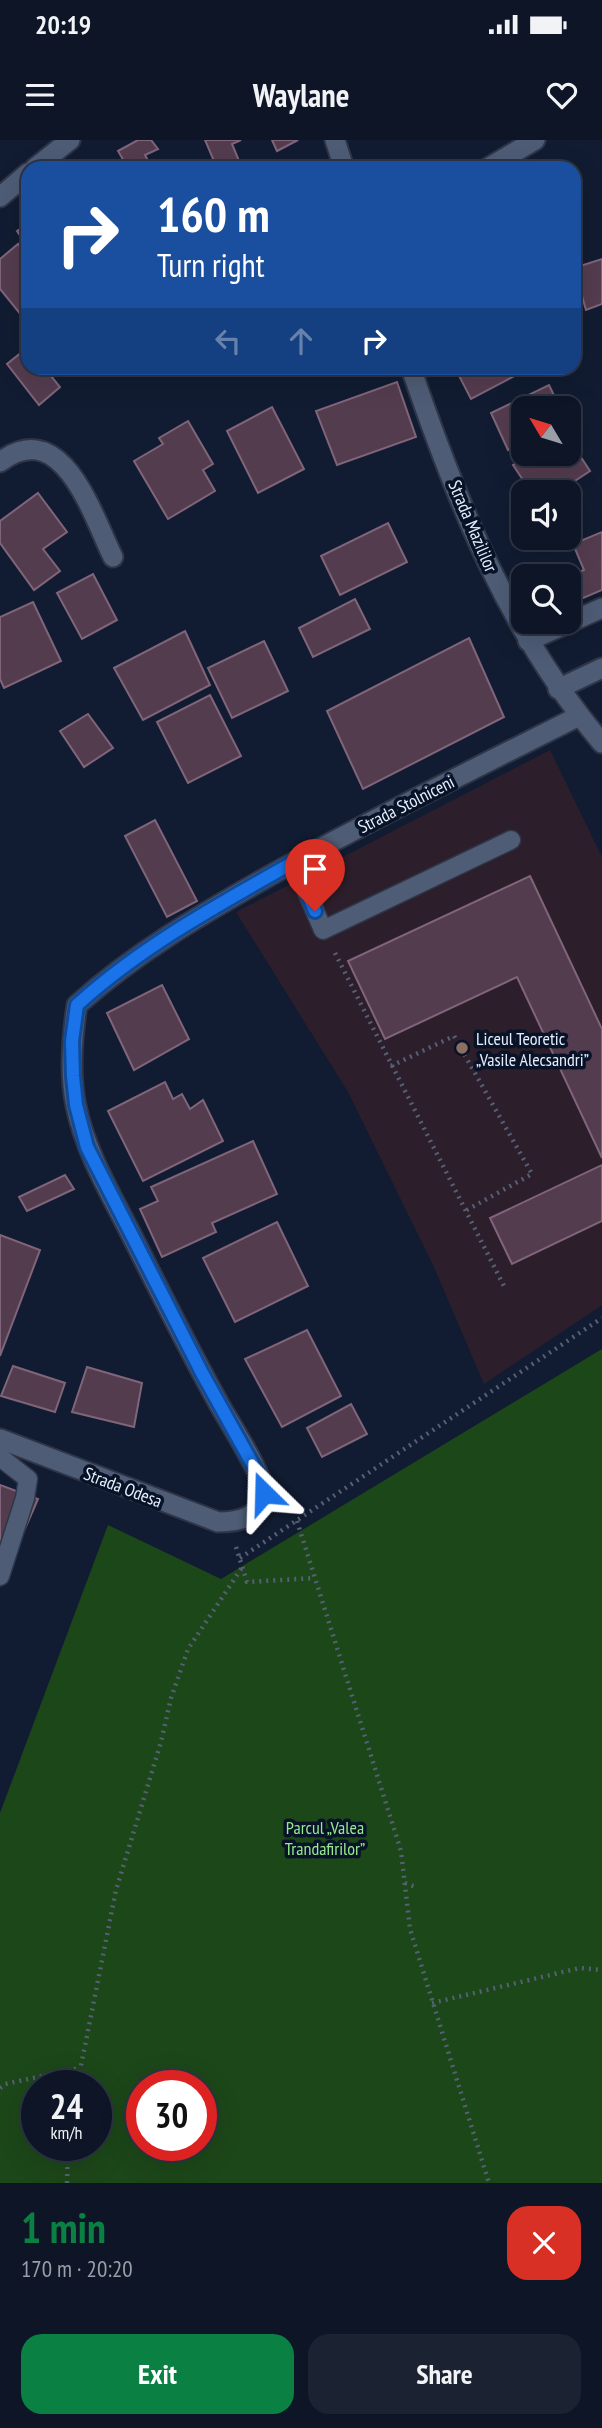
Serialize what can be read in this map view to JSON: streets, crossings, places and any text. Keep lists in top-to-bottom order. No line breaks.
{"streets":{"street":["Strada Mazililor","Strada Stolniceni","Strada Odesa"]},"crossings":[["Strada Mazililor","Strada Stolniceni"],["Strada Stolniceni","Strada Odesa"]],"parks":["Parcul „Valea Trandafirilor”"],"places":["Liceul Teoretic „Vasile Alecsandri”"],"north":"top left","page":{"status":"20:19","header":"Waylane","turn":["160 m","Turn right"],"speed":"24 km/h","limit":"30","heading":["1 min","170 m · 20:20"],"buttons":["Exit","Share"]}}
